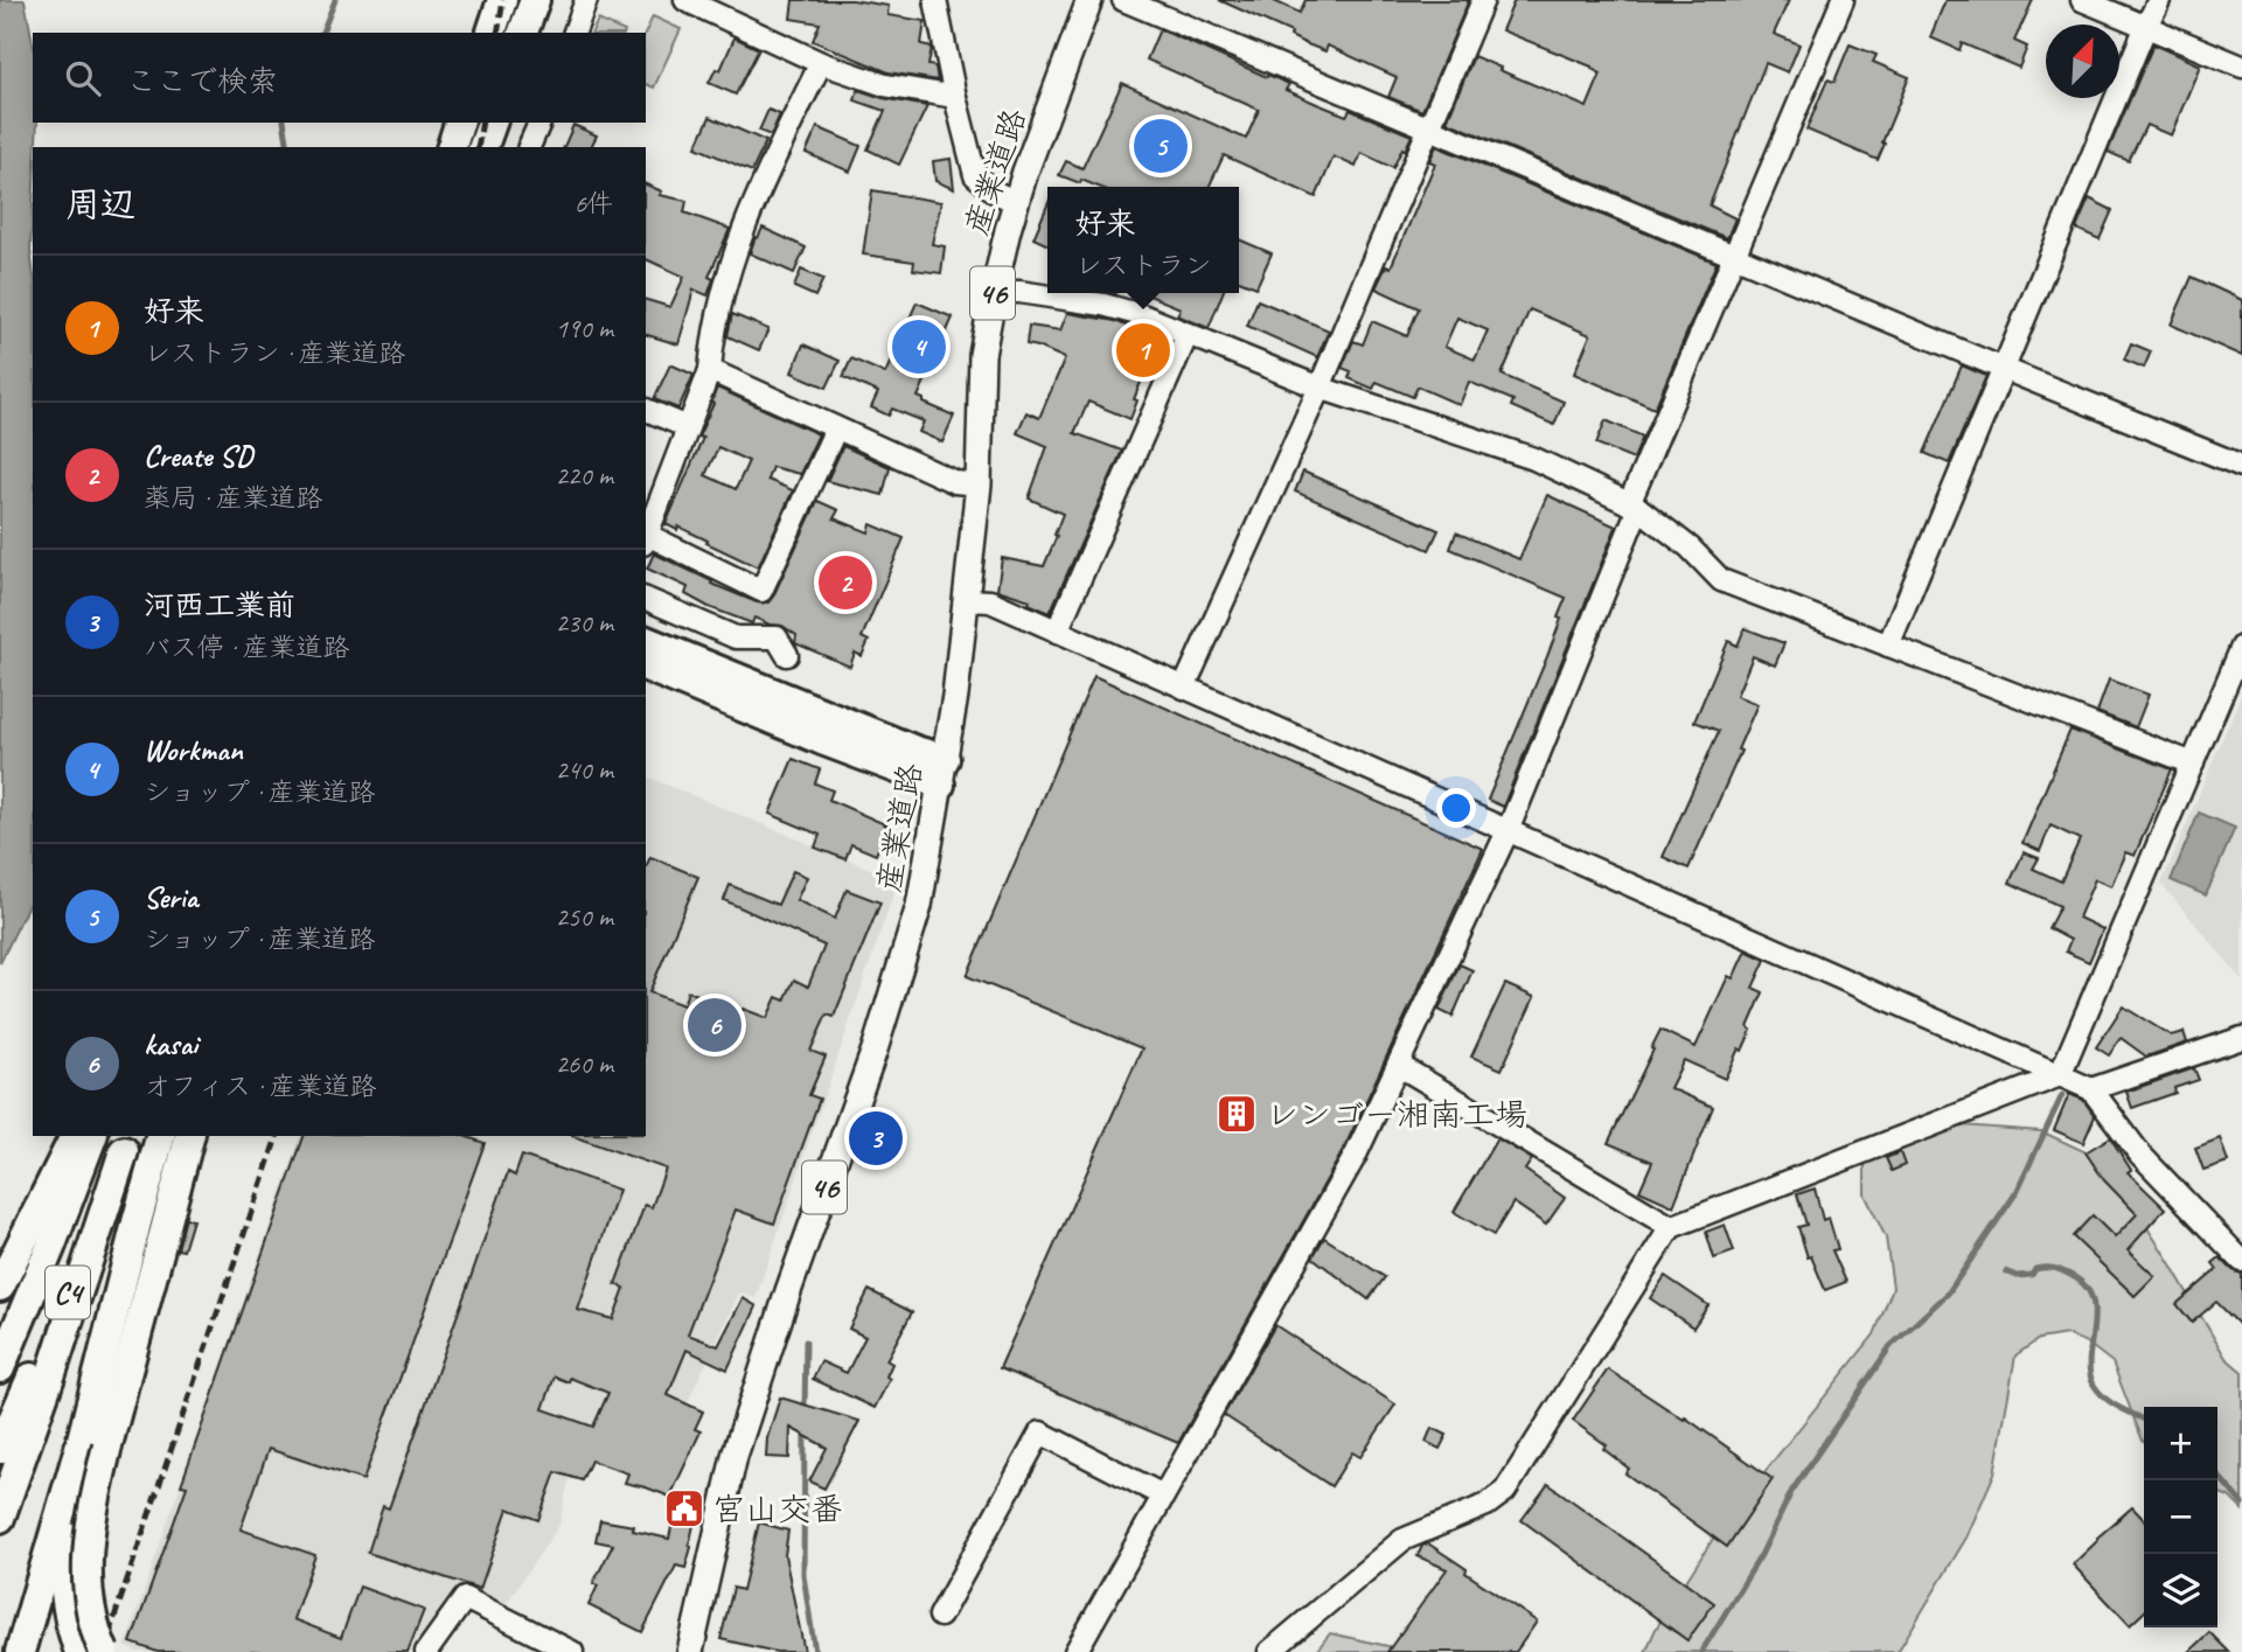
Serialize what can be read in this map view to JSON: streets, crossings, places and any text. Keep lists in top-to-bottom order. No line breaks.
{"streets":{"highway":["C4"],"main road":["産業道路","46"]},"places":{"building":["レンゴー湘南工場"],"public building":["宮山交番"]},"north":"top right","page":{"search":"ここで検索","pins":["5","4","1","2","6","3"],"heading":["周辺","6件"],"popup":["好来","レストラン"],"list":[{"mark":"1","name":"好来","note":"レストラン · 産業道路","value":"190 m"},{"mark":"2","name":"Create SD","note":"薬局 · 産業道路","value":"220 m"},{"mark":"3","name":"河西工業前","note":"バス停 · 産業道路","value":"230 m"},{"mark":"4","name":"Workman","note":"ショップ · 産業道路","value":"240 m"},{"mark":"5","name":"Seria","note":"ショップ · 産業道路","value":"250 m"},{"mark":"6","name":"kasai","note":"オフィス · 産業道路","value":"260 m"}],"map_buttons":["+","−"]}}
